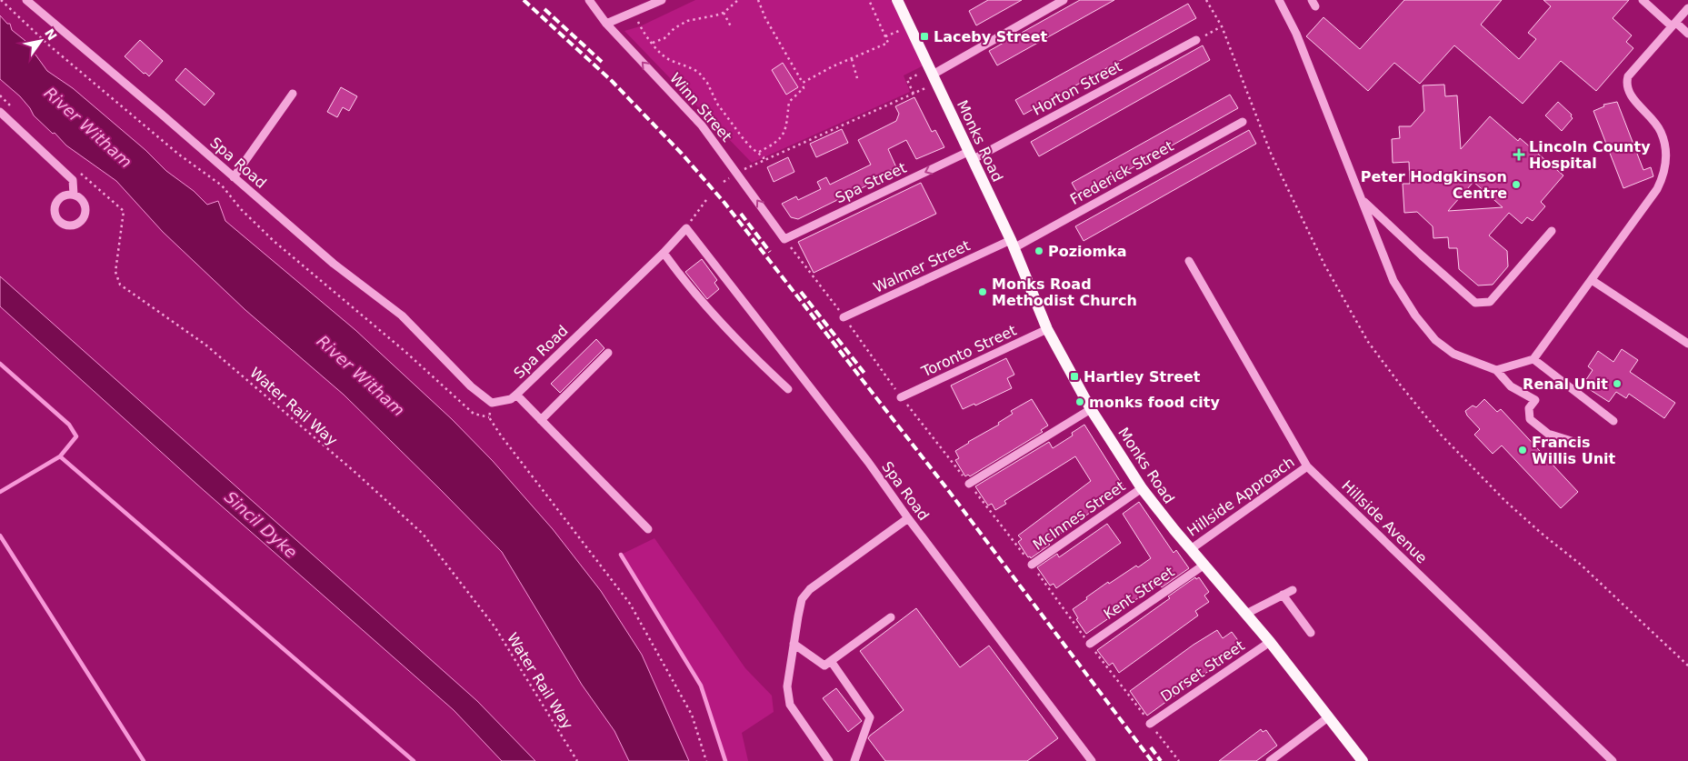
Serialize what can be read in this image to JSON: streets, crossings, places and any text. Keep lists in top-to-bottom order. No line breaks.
{"streets":{"main road":["Monks Road"],"street":["Horton Street","Winn Street","Spa Road","Frederick Street","Spa Street","Walmer Street","Toronto Street","Hillside Approach","McInnes Street","Hillside Avenue","Kent Street","Dorset Street"],"path":["Water Rail Way"]},"crossings":[["Horton Street","Monks Road"],["Horton Street","Spa Street"],["Winn Street","Spa Street"],["Monks Road","Frederick Street"],["Monks Road","Spa Street"],["Monks Road","Walmer Street"],["Monks Road","Toronto Street"],["Monks Road","Hillside Approach"],["Monks Road","McInnes Street"],["Monks Road","Kent Street"],["Monks Road","Dorset Street"],["Frederick Street","Walmer Street"],["Hillside Approach","Hillside Avenue"]],"one_way":["Winn Street","Spa Street"],"water":["River Witham","Sincil Dyke"],"places":{"transit":["Laceby Street","Hartley Street"],"health":["Lincoln County Hospital"],"other":["Peter Hodgkinson Centre","Poziomka","Monks Road Methodist Church","Renal Unit","monks food city","Francis Willis Unit"]},"north":"top right"}
